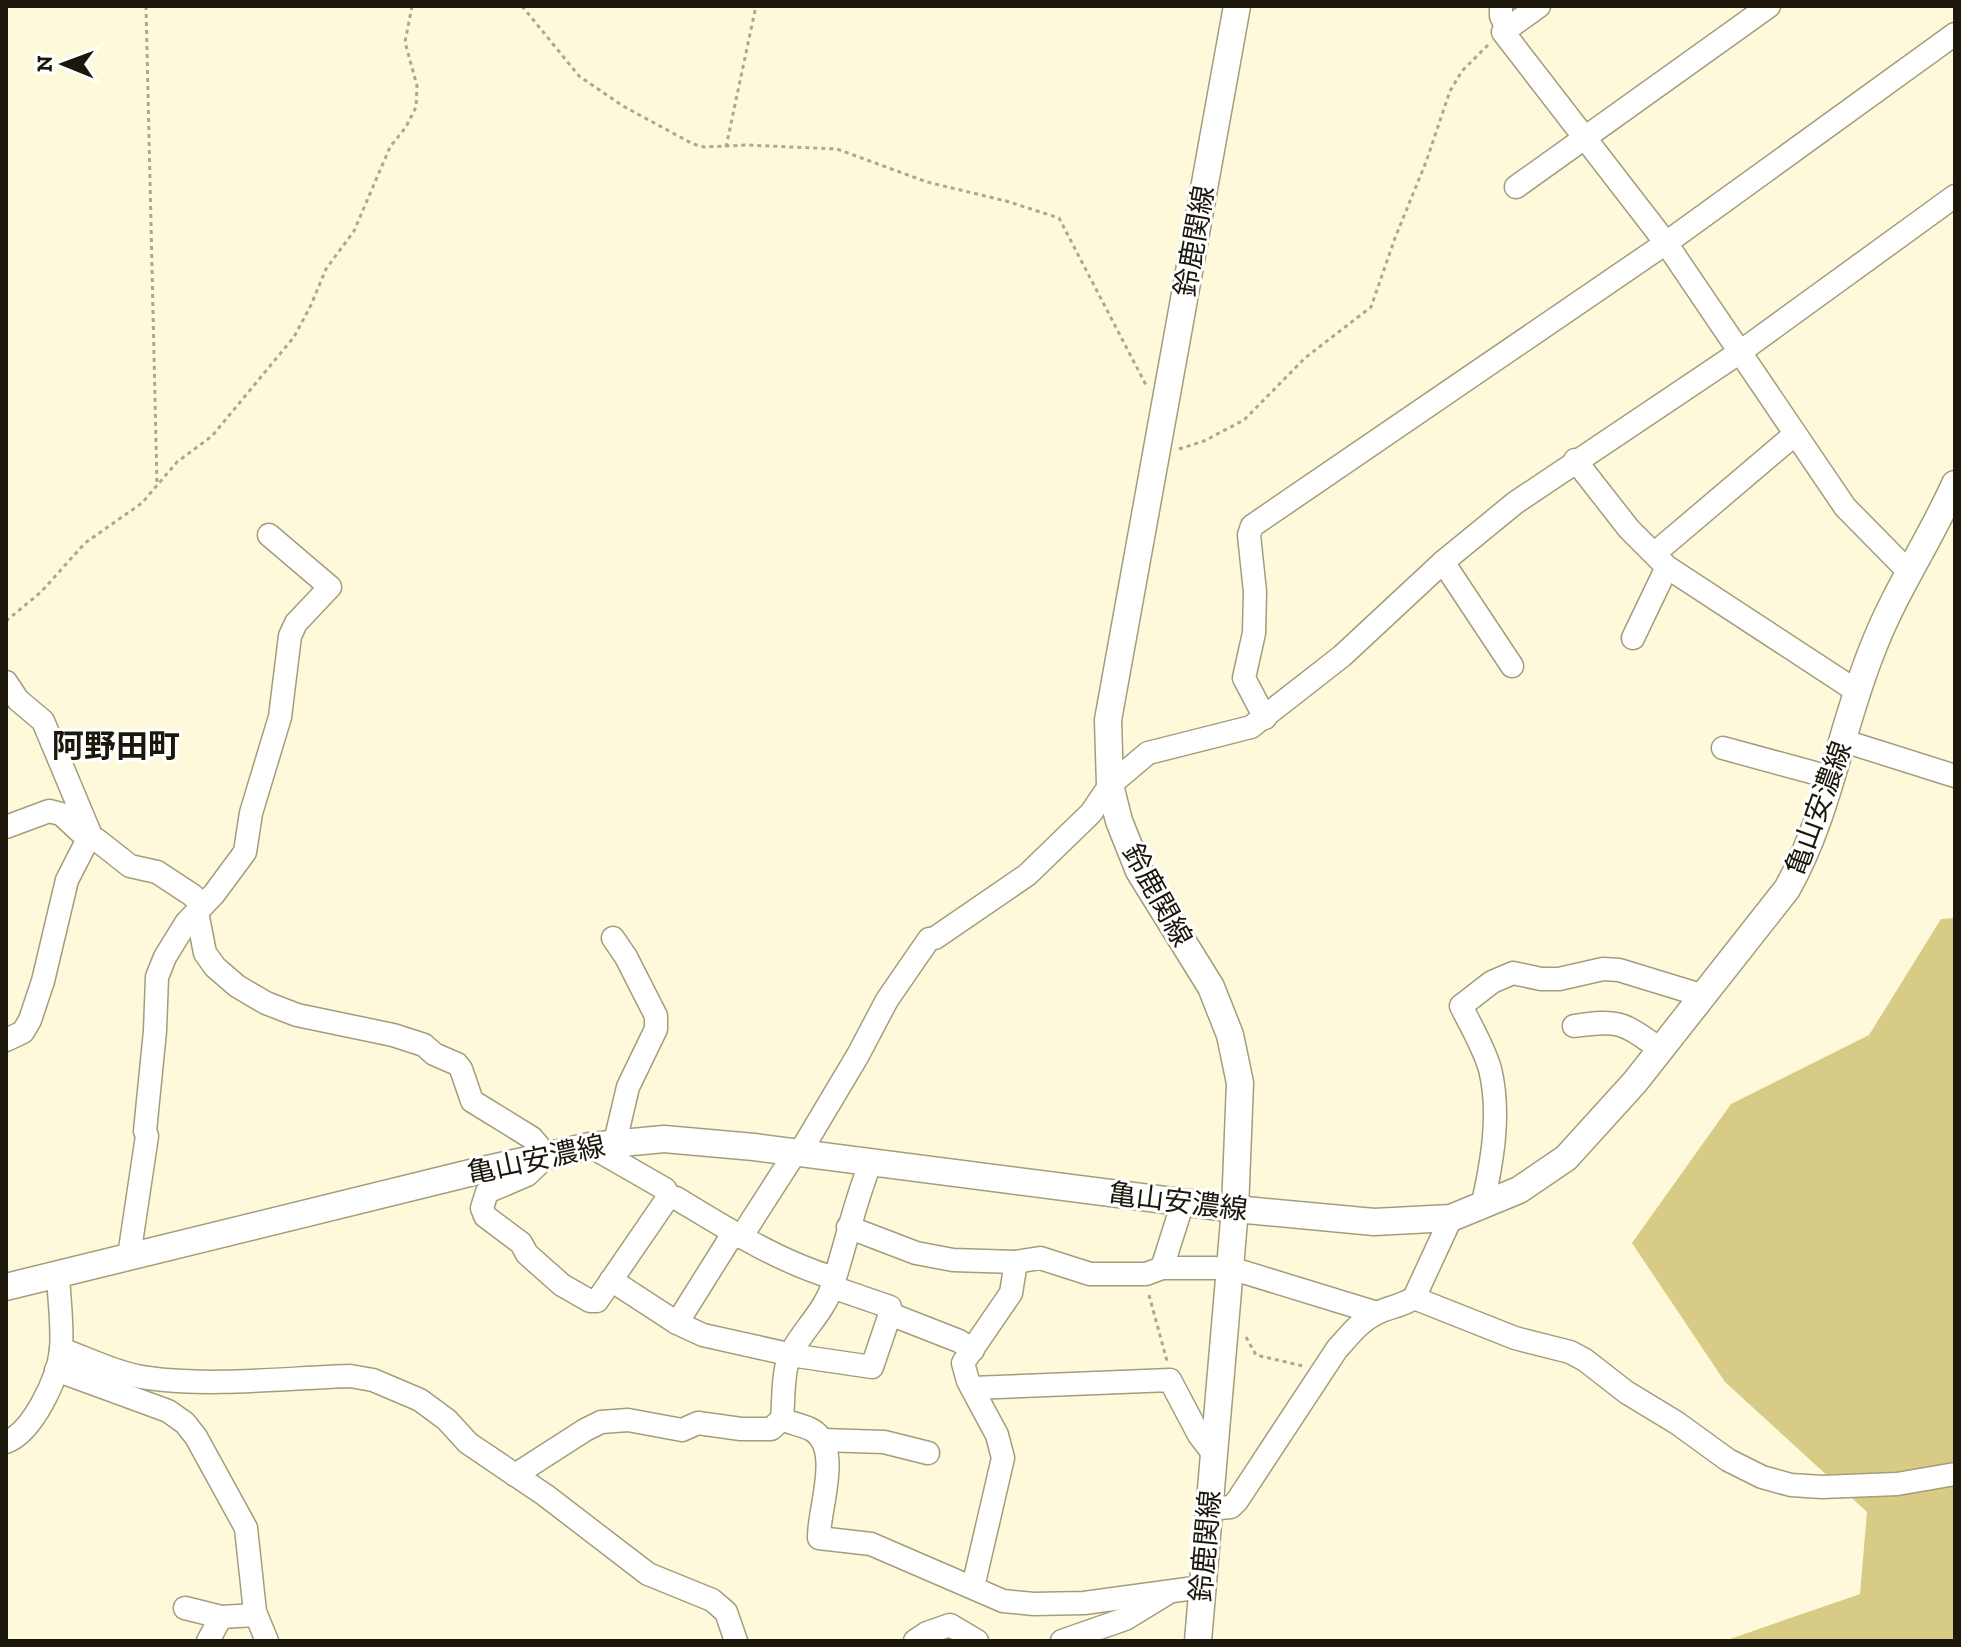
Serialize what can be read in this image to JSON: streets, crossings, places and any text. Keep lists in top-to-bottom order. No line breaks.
{"streets":{"main road":["鈴鹿関線","亀山安濃線"]},"crossings":[["鈴鹿関線","亀山安濃線"]],"districts":["阿野田町"],"north":"left"}
